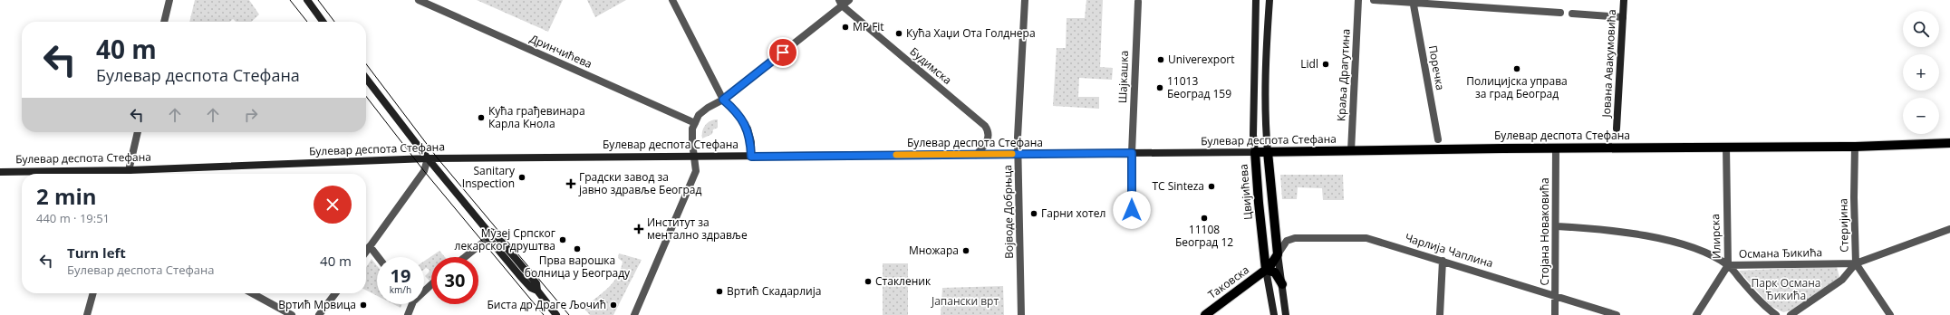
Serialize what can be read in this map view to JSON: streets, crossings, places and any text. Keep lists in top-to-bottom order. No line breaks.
{"streets":{"main road":["Јована Авакумовића","Булевар деспота Стефана","Цвијићева","Таковска"],"street":["Дринчићева","Будимска","Поречка","Краља Драгутина","Шајкашка","Војводе Добрњца","Стеријина","Стојана Новаковића","Илирска","Чарлија Чаплина","Османа Ђикића"]},"crossings":[["Будимска","Булевар деспота Стефана"],["Краља Драгутина","Булевар деспота Стефана"],["Шајкашка","Булевар деспота Стефана"],["Булевар деспота Стефана","Цвијићева"],["Булевар деспота Стефана","Војводе Добрњца"],["Булевар деспота Стефана","Стеријина"],["Булевар деспота Стефана","Стојана Новаковића"],["Булевар деспота Стефана","Илирска"],["Цвијићева","Таковска"],["Стеријина","Османа Ђикића"],["Стојана Новаковића","Чарлија Чаплина"],["Стојана Новаковића","Османа Ђикића"],["Илирска","Османа Ђикића"],["Чарлија Чаплина","Таковска"]],"parks":["Парк Османа Ђикића","Јапански врт"],"places":{"other":["MP Fit","Кућа Хаџи Ота Голднера","Univerexport","Lidl","Полицијска управа за град Београд","11013 Београд 159","Кућа грађевинара Карла Кнола","Sanitary Inspection","TC Sinteza","Гарни хотел","11108 Београд 12","Музеј Српског лекарског друштва","Прва варошка болница у Београду","Множара","Стакленик","Вртић Скадарлија","Вртић Мрвица","Биста др Драге Љочић"],"health":["Градски завод за јавно здравље Београд","Институт за ментално здравље"]},"page":{"map_buttons":["+","−"],"turn":["40 m","Булевар деспота Стефана"],"heading":["2 min","440 m · 19:51"],"list":[{"name":"Turn left","note":"Булевар деспота Стефана","value":"40 m"}],"speed":"19 km/h","limit":"30"}}
